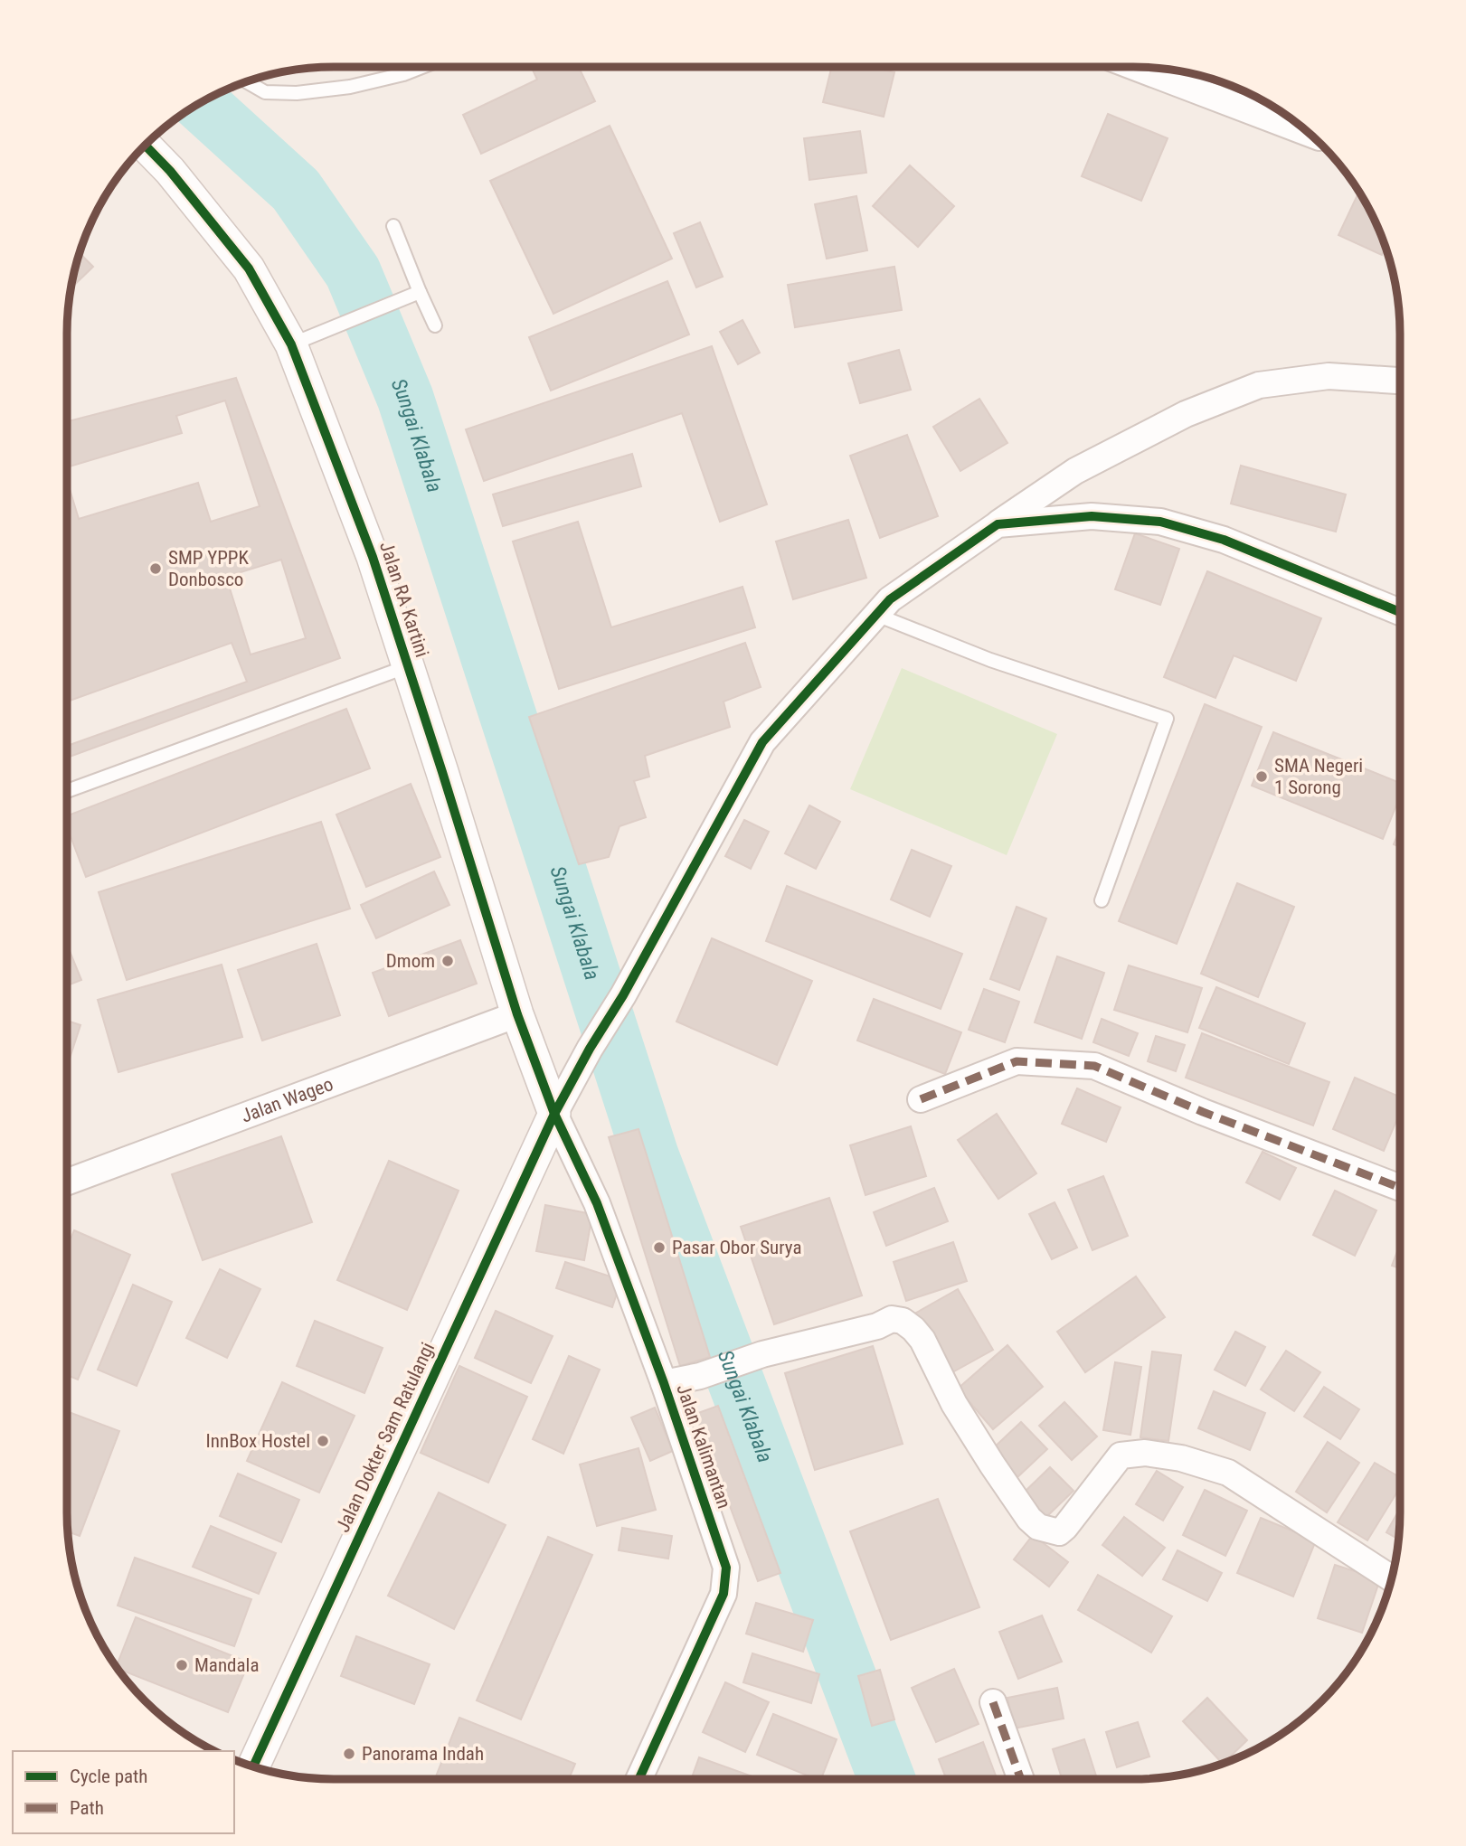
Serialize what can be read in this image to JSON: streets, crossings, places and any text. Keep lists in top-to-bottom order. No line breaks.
{"streets":{"street":["Jalan RA Kartini","Jalan Wageo","Jalan Dokter Sam Ratulangi","Jalan Kalimantan"]},"crossings":[["Jalan RA Kartini","Jalan Wageo"],["Jalan RA Kartini","Jalan Dokter Sam Ratulangi"],["Jalan RA Kartini","Jalan Kalimantan"],["Jalan Dokter Sam Ratulangi","Jalan Kalimantan"]],"water":["Sungai Klabala"],"places":["SMP YPPK Donbosco","SMA Negeri 1 Sorong","Dmom","Pasar Obor Surya","InnBox Hostel","Mandala","Panorama Indah"],"legend":["Cycle path","Path"]}
